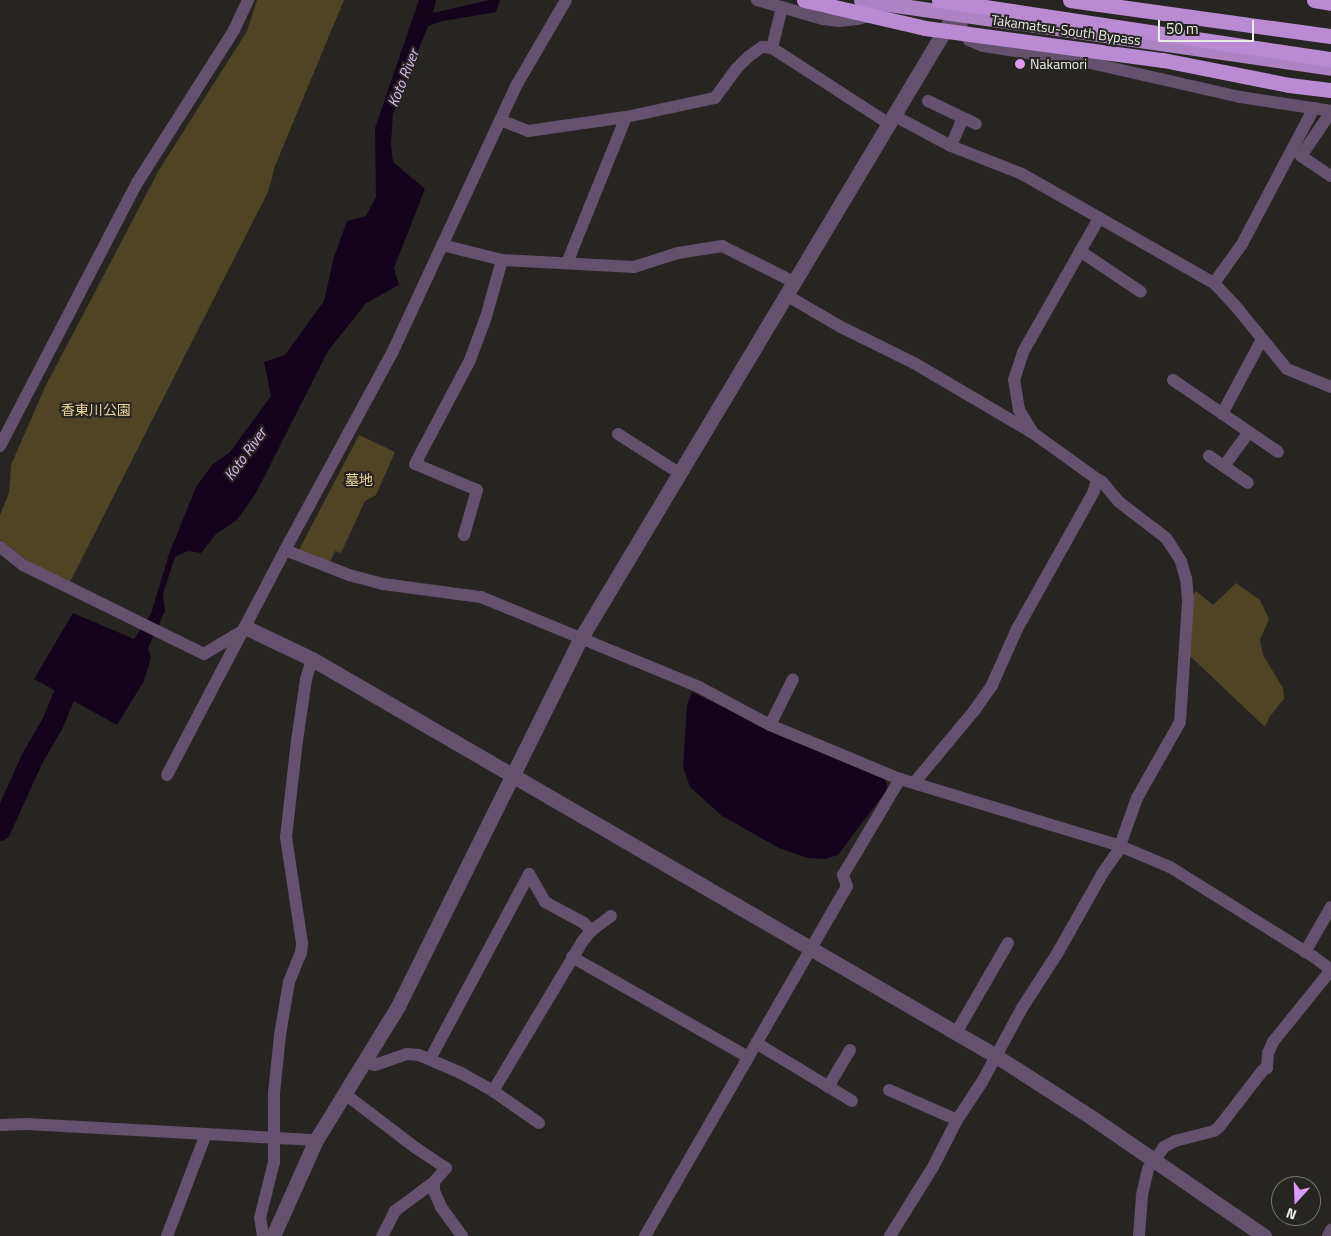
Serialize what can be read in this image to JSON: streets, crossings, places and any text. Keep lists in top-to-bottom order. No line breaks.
{"streets":{"highway":["Takamatsu-South Bypass"]},"water":["Koto River"],"parks":["香東川公園","墓地"],"places":["Nakamori"],"scale_bar":"50 m","north":"bottom"}
